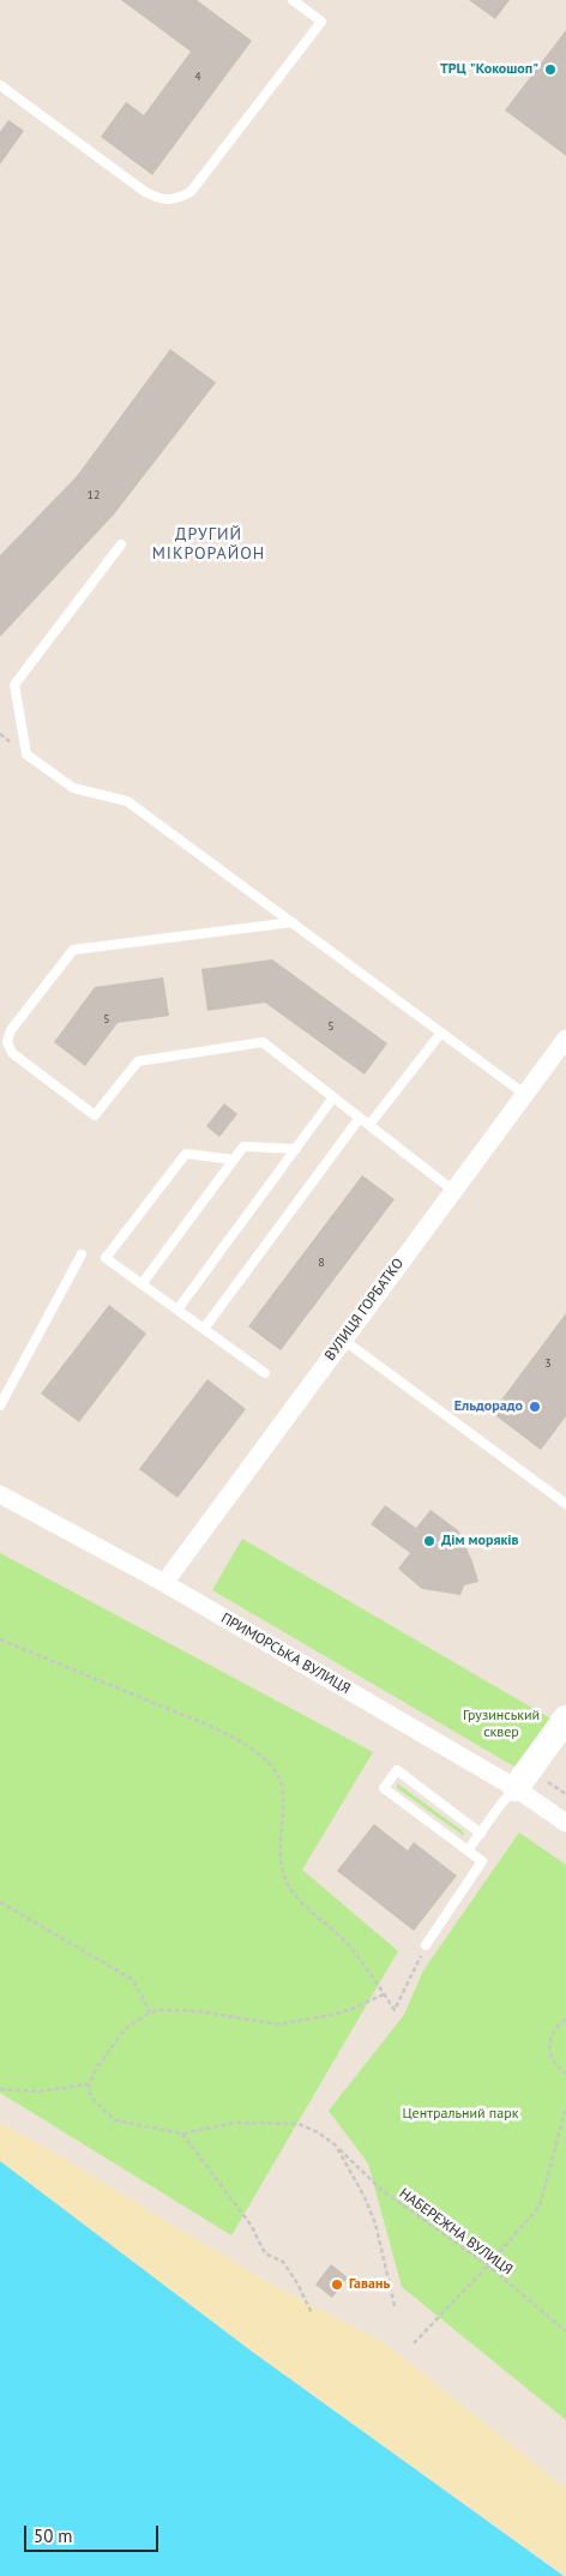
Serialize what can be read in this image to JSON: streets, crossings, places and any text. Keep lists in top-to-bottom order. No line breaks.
{"streets":{"street":["ВУЛИЦЯ ГОРБАТКО","ПРИМОРСЬКА ВУЛИЦЯ"],"path":["НАБЕРЕЖНА ВУЛИЦЯ"]},"crossings":[["ВУЛИЦЯ ГОРБАТКО","ПРИМОРСЬКА ВУЛИЦЯ"]],"districts":["ДРУГИЙ МІКРОРАЙОН"],"parks":["Грузинський сквер","Центральний парк"],"places":["ТРЦ \"Кокошоп\"","Ельдорадо","Дім моряків","Гавань"],"house_numbers":["4","12","5","5","8","3"],"scale_bar":"50 m"}
